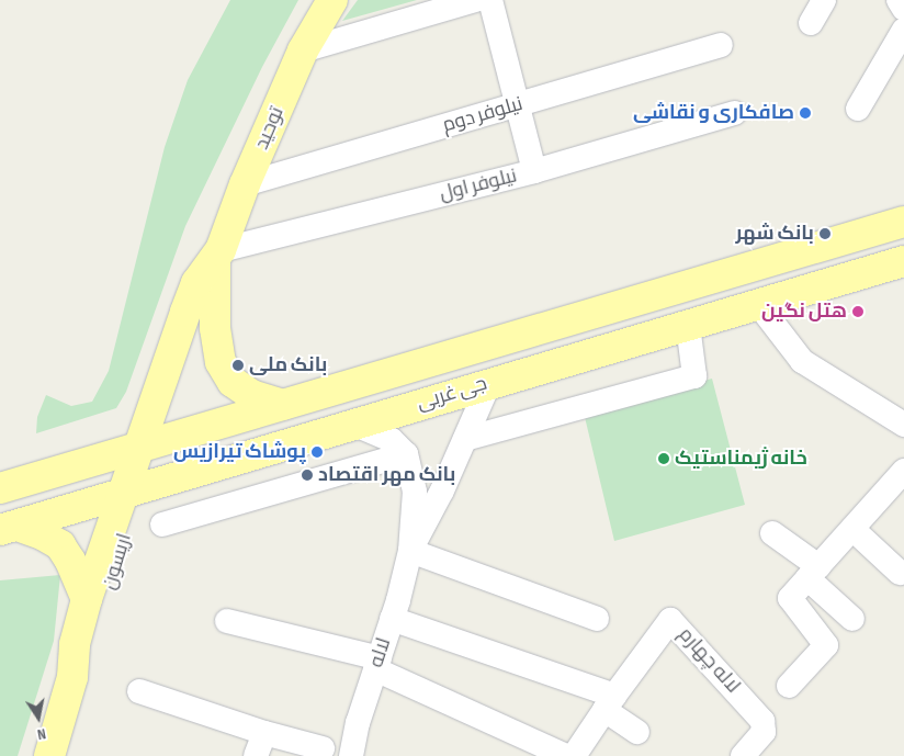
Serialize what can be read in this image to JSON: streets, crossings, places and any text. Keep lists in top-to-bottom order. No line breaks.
{"streets":{"main road":["توحید","جی غربی","اریسون"],"street":["نیلوفر دوم","نیلوفر اول","لاله","لاله چهارم"]},"crossings":[["نیلوفر دوم","توحید"],["توحید","نیلوفر اول"],["توحید","جی غربی"],["توحید","اریسون"],["جی غربی","اریسون"]],"places":["صافکاری و نقاشی","بانک شهر","هتل نگین","بانک ملی","پوشاک تیرازیس","خانه ژیمناستیک","بانک مهر اقتصاد"],"north":"bottom"}
